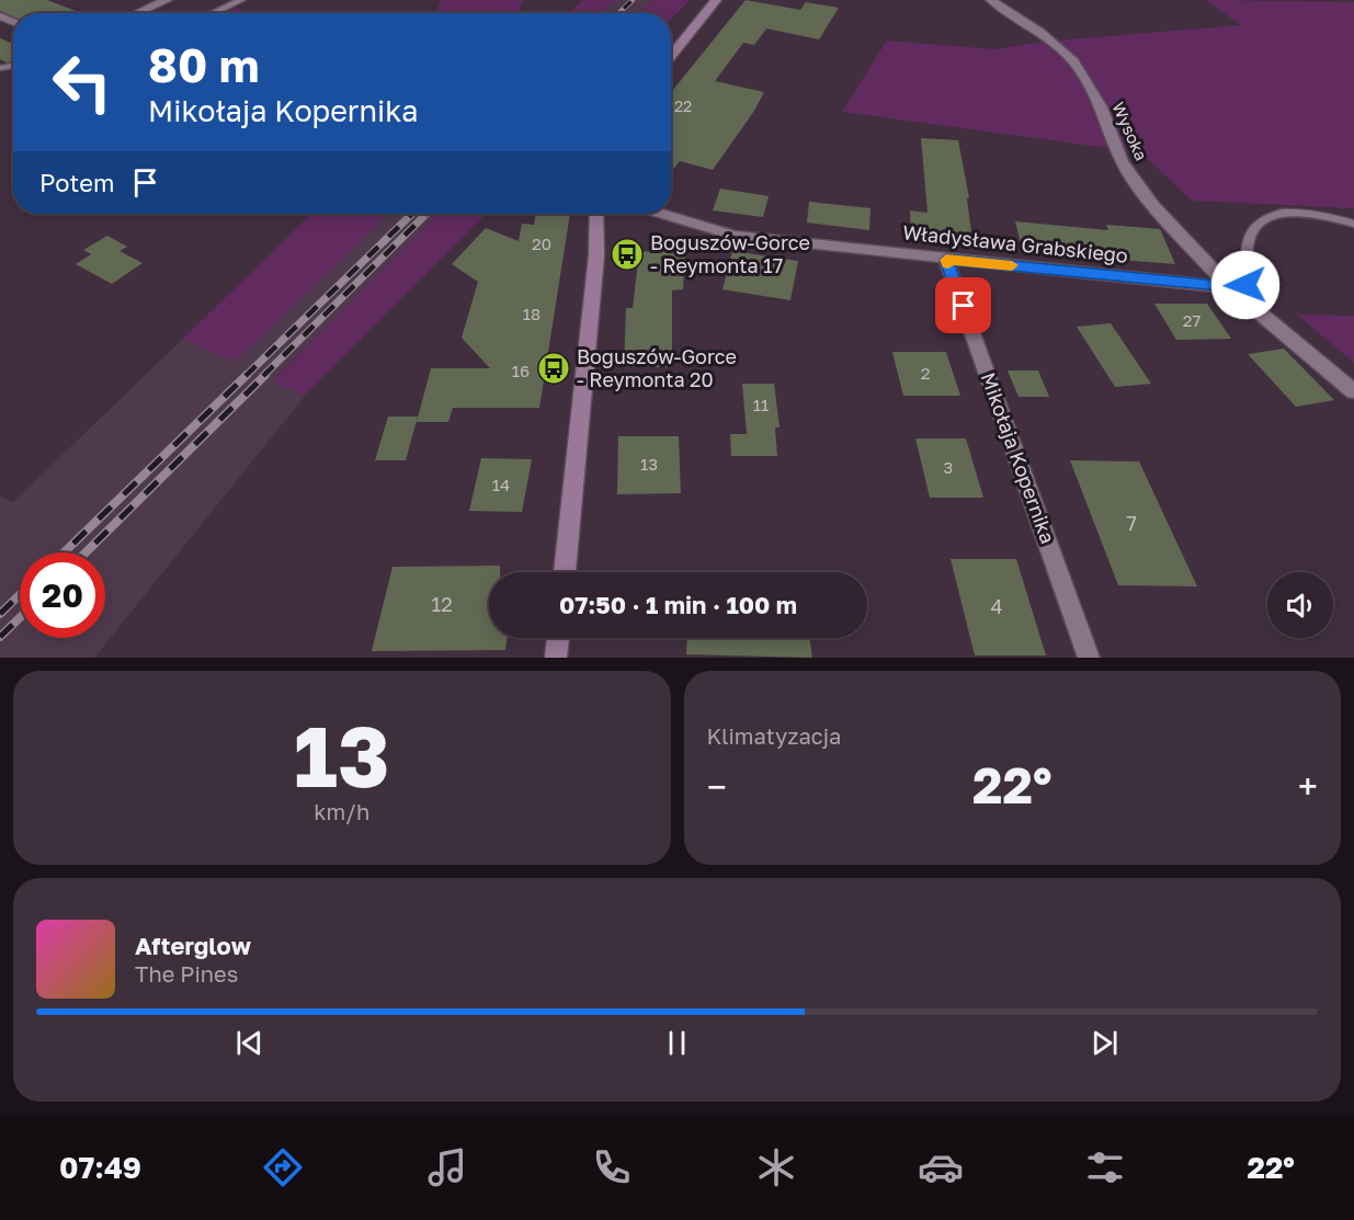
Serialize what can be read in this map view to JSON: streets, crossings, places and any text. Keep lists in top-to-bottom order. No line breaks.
{"streets":{"street":["Wysoka","Władysława Grabskiego","Mikołaja Kopernika"]},"crossings":[["Wysoka","Władysława Grabskiego"],["Władysława Grabskiego","Mikołaja Kopernika"]],"places":{"bus stop":["Boguszów-Gorce - Reymonta 17","Boguszów-Gorce - Reymonta 20"]},"house_numbers":["22","20","18","27","16","2","11","13","3","14","7","12","4"],"page":{"turn":["80 m","Mikołaja Kopernika"],"then":"Potem","limit":"20","trip":"07:50 · 1 min · 100 m","tile":[["13","km/h"],"Klimatyzacja"],"heat":["−","22°","+"],"song":["Afterglow","The Pines"],"tabs":["07:49","22°"]}}
